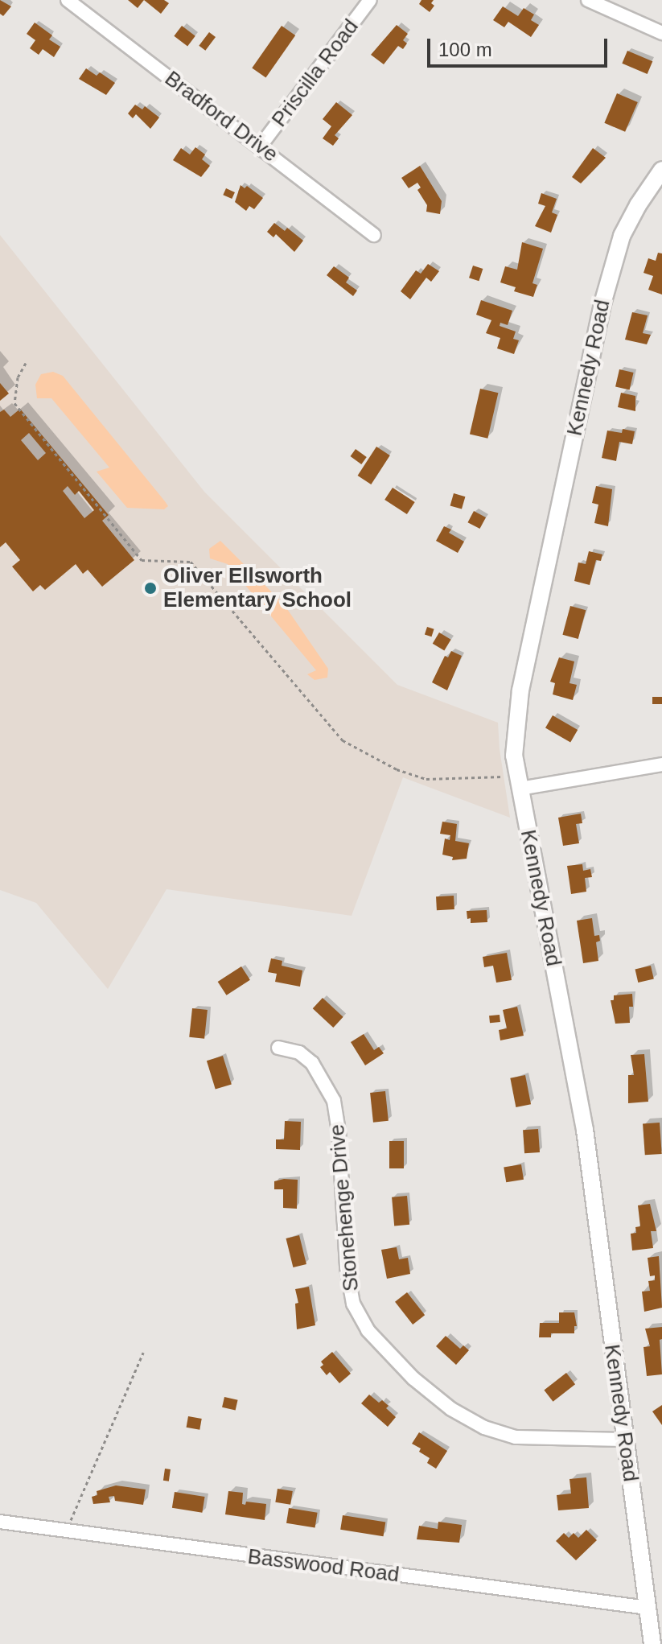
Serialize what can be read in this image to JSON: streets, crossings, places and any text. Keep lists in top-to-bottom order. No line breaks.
{"streets":{"street":["Priscilla Road","Bradford Drive","Kennedy Road","Stonehenge Drive","Basswood Road"]},"crossings":[["Priscilla Road","Bradford Drive"],["Kennedy Road","Stonehenge Drive"],["Kennedy Road","Basswood Road"]],"places":["Oliver Ellsworth Elementary School"],"scale_bar":"100 m"}
